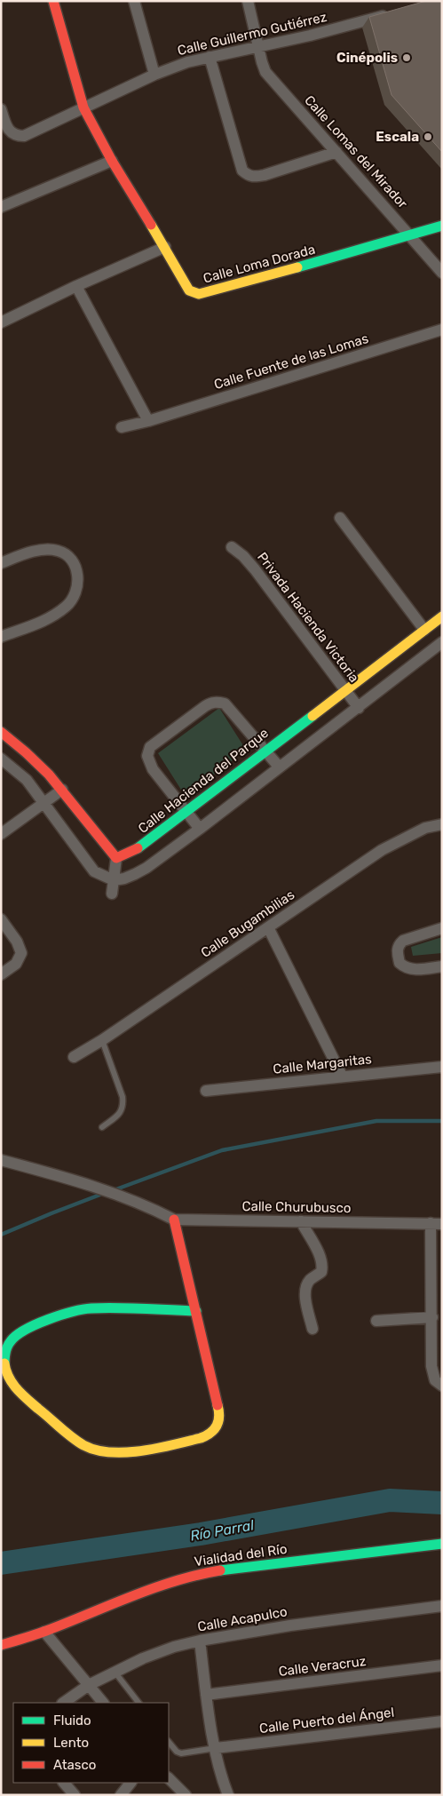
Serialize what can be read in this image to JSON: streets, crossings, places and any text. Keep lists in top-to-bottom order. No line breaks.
{"streets":{"street":["Calle Guillermo Gutiérrez","Calle Lomas del Mirador","Calle Loma Dorada","Calle Fuente de las Lomas","Privada Hacienda Victoria","Calle Hacienda del Parque","Calle Bugambilias","Calle Margaritas","Calle Churubusco","Vialidad del Río","Calle Acapulco","Calle Veracruz","Calle Puerto del Ángel"]},"crossings":[["Calle Guillermo Gutiérrez","Calle Lomas del Mirador"],["Calle Guillermo Gutiérrez","Calle Loma Dorada"],["Calle Lomas del Mirador","Calle Loma Dorada"],["Privada Hacienda Victoria","Calle Hacienda del Parque"]],"water":["Río Parral"],"places":["Cinépolis","Escala"],"legend":["Fluido","Lento","Atasco"]}
